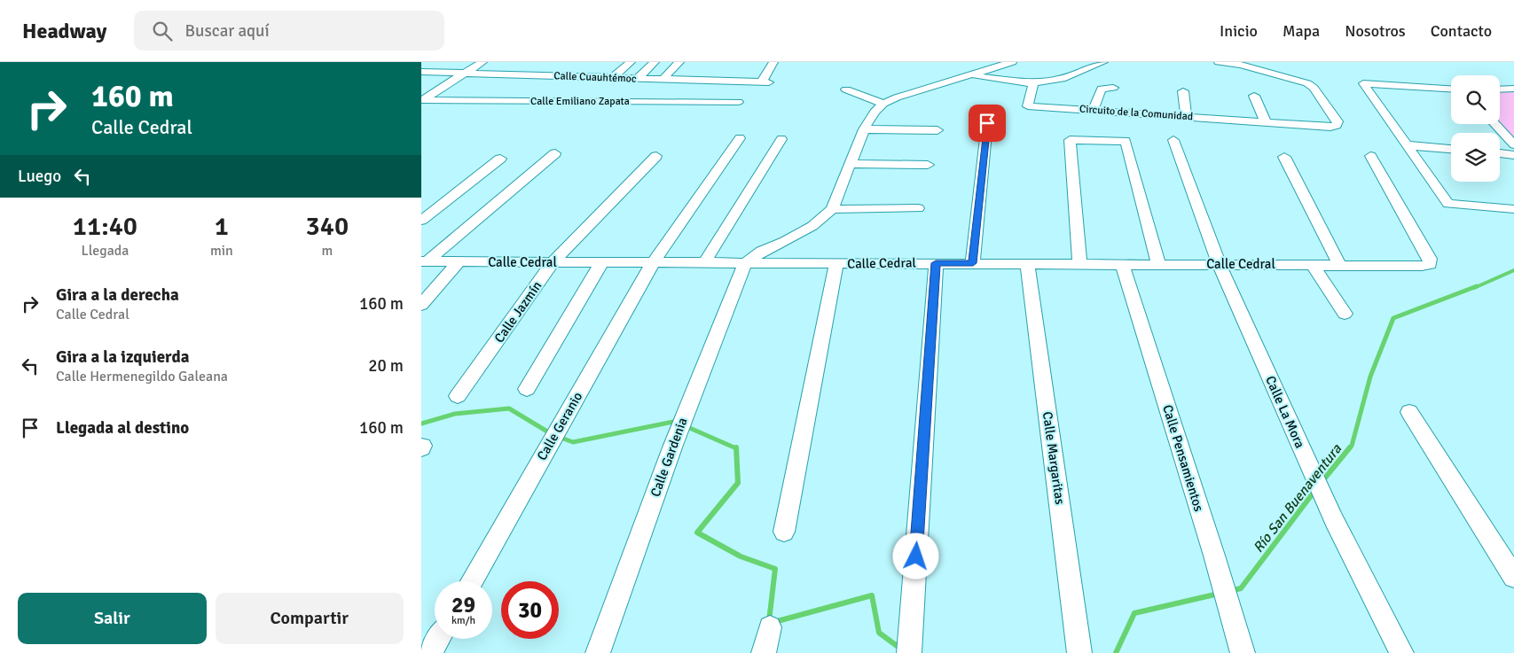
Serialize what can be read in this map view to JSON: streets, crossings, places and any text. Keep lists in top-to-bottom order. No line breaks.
{"streets":{"street":["Calle Cuauhtémoc","Calle Emiliano Zapata","Circuito de la Comunidad","Calle Cedral","Calle Jazmín","Calle La Mora","Calle Geranio","Calle Gardenia","Calle Margaritas","Calle Pensamientos"]},"crossings":[["Calle Cedral","Calle Jazmín"],["Calle Cedral","Calle La Mora"],["Calle Cedral","Calle Geranio"],["Calle Cedral","Calle Gardenia"],["Calle Cedral","Calle Margaritas"],["Calle Cedral","Calle Pensamientos"]],"water":["Río San Buenaventura"],"page":{"header":"Headway","search":"Buscar aquí","nav":["Inicio","Mapa","Nosotros","Contacto"],"turn":["160 m","Calle Cedral"],"then":"Luego","eta":["11:40","Llegada","1","min","340","m"],"list":[{"name":"Gira a la derecha","note":"Calle Cedral","value":"160 m"},{"name":"Gira a la izquierda","note":"Calle Hermenegildo Galeana","value":"20 m"},{"name":"Llegada al destino","value":"160 m"}],"speed":"29 km/h","limit":"30","buttons":["Salir","Compartir"]}}
